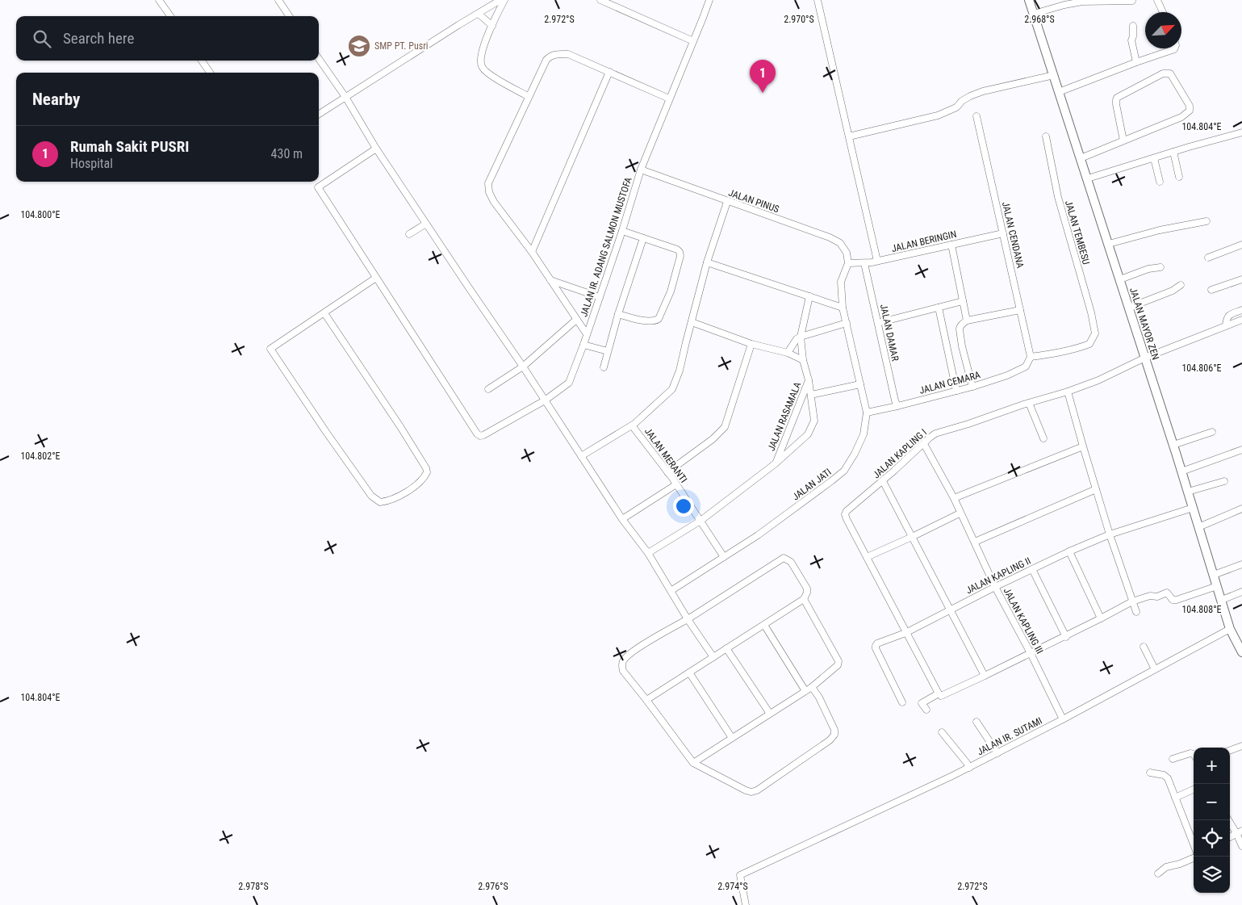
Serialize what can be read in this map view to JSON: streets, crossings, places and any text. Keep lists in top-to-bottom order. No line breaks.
{"streets":{"street":["JALAN PINUS","JALAN TEMBESU","JALAN CENDANA","JALAN BERINGIN","JALAN IR. ADANG SALMON MUSTOFA","JALAN MAYOR ZEN","JALAN DAMAR","JALAN CEMARA","JALAN RASAMALA","JALAN KAPLING I","JALAN MERANTI","JALAN JATI","JALAN KAPLING II","JALAN KAPLING III","JALAN IR. SUTAMI"]},"crossings":[["JALAN PINUS","JALAN BERINGIN"],["JALAN PINUS","JALAN IR. ADANG SALMON MUSTOFA"],["JALAN PINUS","JALAN JATI"],["JALAN TEMBESU","JALAN CENDANA"],["JALAN TEMBESU","JALAN CEMARA"],["JALAN CENDANA","JALAN BERINGIN"],["JALAN CENDANA","JALAN CEMARA"],["JALAN BERINGIN","JALAN DAMAR"],["JALAN BERINGIN","JALAN JATI"],["JALAN MAYOR ZEN","JALAN KAPLING I"],["JALAN MAYOR ZEN","JALAN KAPLING II"],["JALAN MAYOR ZEN","JALAN IR. SUTAMI"],["JALAN DAMAR","JALAN CEMARA"],["JALAN CEMARA","JALAN JATI"],["JALAN RASAMALA","JALAN MERANTI"],["JALAN KAPLING I","JALAN KAPLING II"],["JALAN KAPLING I","JALAN KAPLING III"],["JALAN MERANTI","JALAN JATI"],["JALAN KAPLING II","JALAN KAPLING III"],["JALAN KAPLING III","JALAN IR. SUTAMI"]],"places":{"school or university":["SMP PT. Pusri"]},"north":"top right","page":{"search":"Search here","pins":"1","heading":"Nearby","list":[{"mark":"1","name":"Rumah Sakit PUSRI","note":"Hospital","value":"430 m"}],"map_buttons":["+","−"]},"coordinates":["2.972°S","2.970°S","2.968°S","104.804°E","104.800°E","104.806°E","104.802°E","104.808°E","2.978°S","2.974°S","2.976°S"]}
